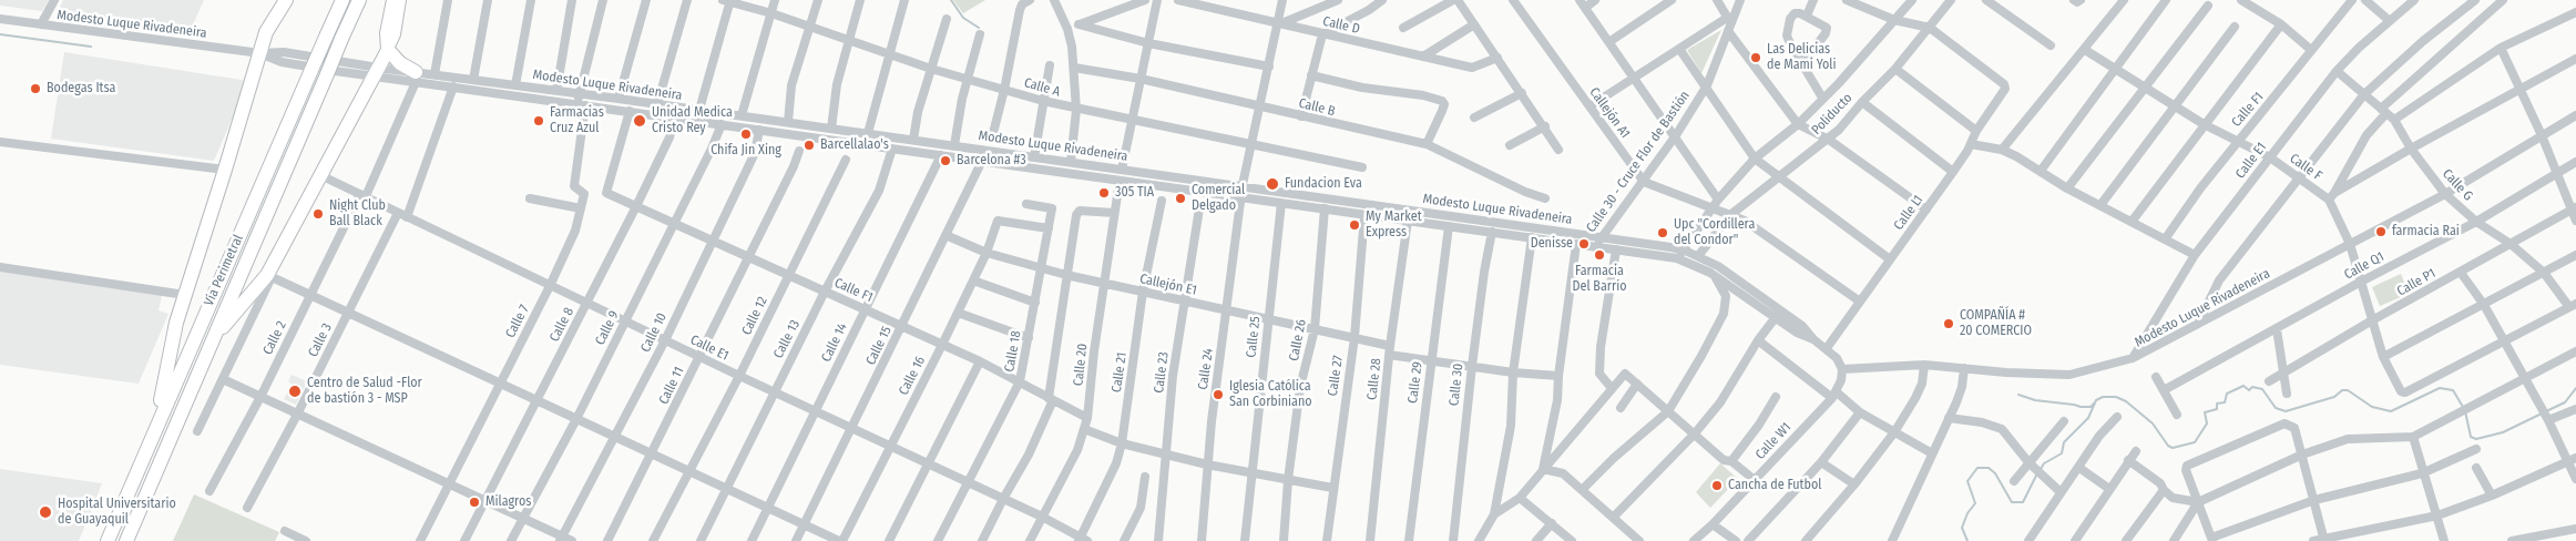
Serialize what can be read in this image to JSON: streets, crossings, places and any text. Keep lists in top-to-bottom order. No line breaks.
{"streets":{"highway":["Vía Perimetral"],"street":["Modesto Luque Rivadeneira","Calle D","Calle A","Calle B","Calle F1","Callejón A1","Poliducto","Calle E1","Calle 30 - Cruce Flor de Bastión","Calle F","Calle G","Calle L1","Calle Q1","Calle P1","Callejón E1","Calle 12","Calle 7","Calle 8","Calle 9","Calle 10","Calle 25","Calle 2","Calle 13","Calle 3","Calle 26","Calle 14","Calle 15","Calle 18","Calle 20","Calle 24","Calle 21","Calle 23","Calle 16","Calle 27","Calle 28","Calle 29","Calle 30","Calle 11","Calle W1"]},"crossings":[["Modesto Luque Rivadeneira","Calle F1"],["Modesto Luque Rivadeneira","Poliducto"],["Modesto Luque Rivadeneira","Calle E1"],["Modesto Luque Rivadeneira","Calle 30 - Cruce Flor de Bastión"],["Modesto Luque Rivadeneira","Calle F"],["Modesto Luque Rivadeneira","Calle G"],["Modesto Luque Rivadeneira","Calle L1"],["Modesto Luque Rivadeneira","Calle 8"],["Modesto Luque Rivadeneira","Calle 9"],["Modesto Luque Rivadeneira","Calle 10"],["Modesto Luque Rivadeneira","Calle 25"],["Modesto Luque Rivadeneira","Calle 2"],["Modesto Luque Rivadeneira","Calle 13"],["Modesto Luque Rivadeneira","Calle 26"],["Modesto Luque Rivadeneira","Calle 14"],["Modesto Luque Rivadeneira","Calle 15"],["Modesto Luque Rivadeneira","Calle 20"],["Modesto Luque Rivadeneira","Calle 24"],["Modesto Luque Rivadeneira","Calle 27"],["Modesto Luque Rivadeneira","Calle 28"],["Modesto Luque Rivadeneira","Calle 29"],["Modesto Luque Rivadeneira","Calle 30"],["Modesto Luque Rivadeneira","Calle W1"],["Calle F1","Calle F"],["Calle F1","Calle 12"],["Calle F1","Calle 8"],["Calle F1","Calle 9"],["Calle F1","Calle 10"],["Calle F1","Calle 13"],["Calle F1","Calle 14"],["Calle F1","Calle 15"],["Calle F1","Calle 18"],["Calle F1","Calle 20"],["Calle F1","Calle 16"],["Calle F1","Calle 11"],["Callejón A1","Calle 30 - Cruce Flor de Bastión"],["Poliducto","Calle L1"],["Calle E1","Calle F"],["Calle E1","Calle G"],["Calle E1","Calle 12"],["Calle E1","Calle 7"],["Calle E1","Calle 8"],["Calle E1","Calle 9"],["Calle E1","Calle 10"],["Calle E1","Calle 2"],["Calle E1","Calle 13"],["Calle E1","Calle 3"],["Calle E1","Calle 14"],["Calle E1","Calle 15"],["Calle E1","Calle 18"],["Calle E1","Calle 20"],["Calle E1","Calle 21"],["Calle E1","Calle 16"],["Calle E1","Calle 11"],["Calle F","Calle Q1"],["Calle F","Calle P1"],["Calle G","Calle Q1"],["Calle G","Calle P1"],["Callejón E1","Calle 25"],["Callejón E1","Calle 26"],["Callejón E1","Calle 15"],["Callejón E1","Calle 18"],["Callejón E1","Calle 20"],["Callejón E1","Calle 24"],["Callejón E1","Calle 21"],["Callejón E1","Calle 23"],["Callejón E1","Calle 16"],["Callejón E1","Calle 27"],["Callejón E1","Calle 28"],["Callejón E1","Calle 29"],["Callejón E1","Calle 30"],["Calle 18","Calle 16"]],"places":["Las Delicias de Mami Yoli","Bodegas Itsa","Farmacias Cruz Azul","Unidad Medica Cristo Rey","Chifa Jin Xing","Barcellalao's","Barcelona #3","Fundacion Eva","305 TIA","Comercial Delgado","Night Club Ball Black","My Market Express","farmacia Rai","Upc \"Cordillera del Condor\"","Denisse","Farmacia Del Barrio","COMPAÑÍA # 20 COMERCIO","Centro de Salud -Flor de bastión 3 - MSP","Iglesia Católica San Corbiniano","Cancha de Futbol","Milagros","Hospital Universitario de Guayaquil"]}
